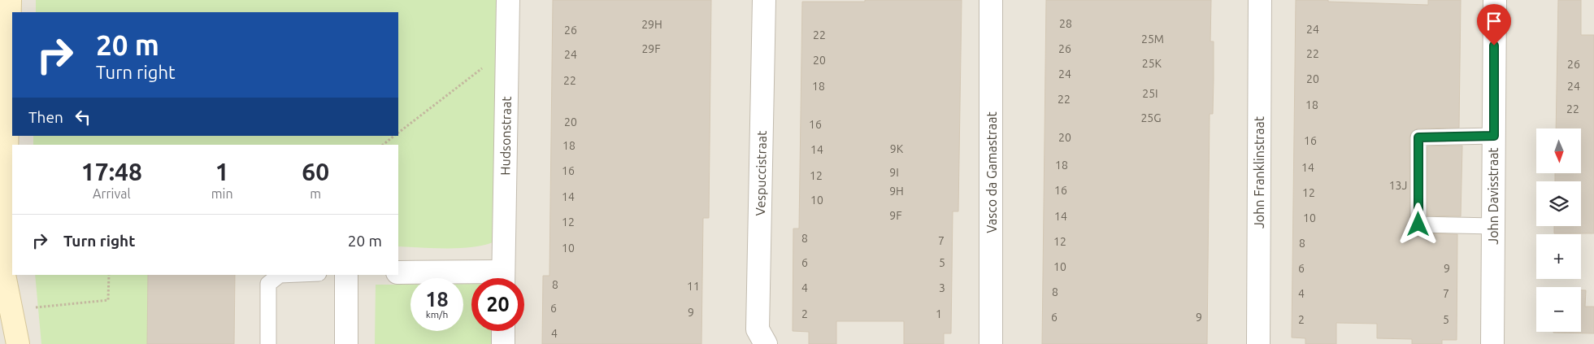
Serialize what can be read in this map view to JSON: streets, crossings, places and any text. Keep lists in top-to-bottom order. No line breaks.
{"streets":{"street":["Hudsonstraat","Vasco da Gamastraat","John Franklinstraat","Vespuccistraat","John Davisstraat"]},"house_numbers":["28","29H","24","26","22","25M","29F","26","22","24","20","25K","26","24","20","22","18","24","25I","22","18","22","25G","20","16","20","16","18","9K","14","18","14","16","9I","12","13J","16","9H","12","14","10","9F","14","10","12","8","7","12","8","10","6","5","10","6","9","8","11","4","3","8","4","7","6","9","2","1","6","9","2","5","4"],"north":"bottom","page":{"turn":["20 m","Turn right"],"then":"Then","map_buttons":["+","−"],"eta":["17:48","Arrival","1","min","60","m"],"list":[{"name":"Turn right","value":"20 m"}],"speed":"18 km/h","limit":"20"}}
